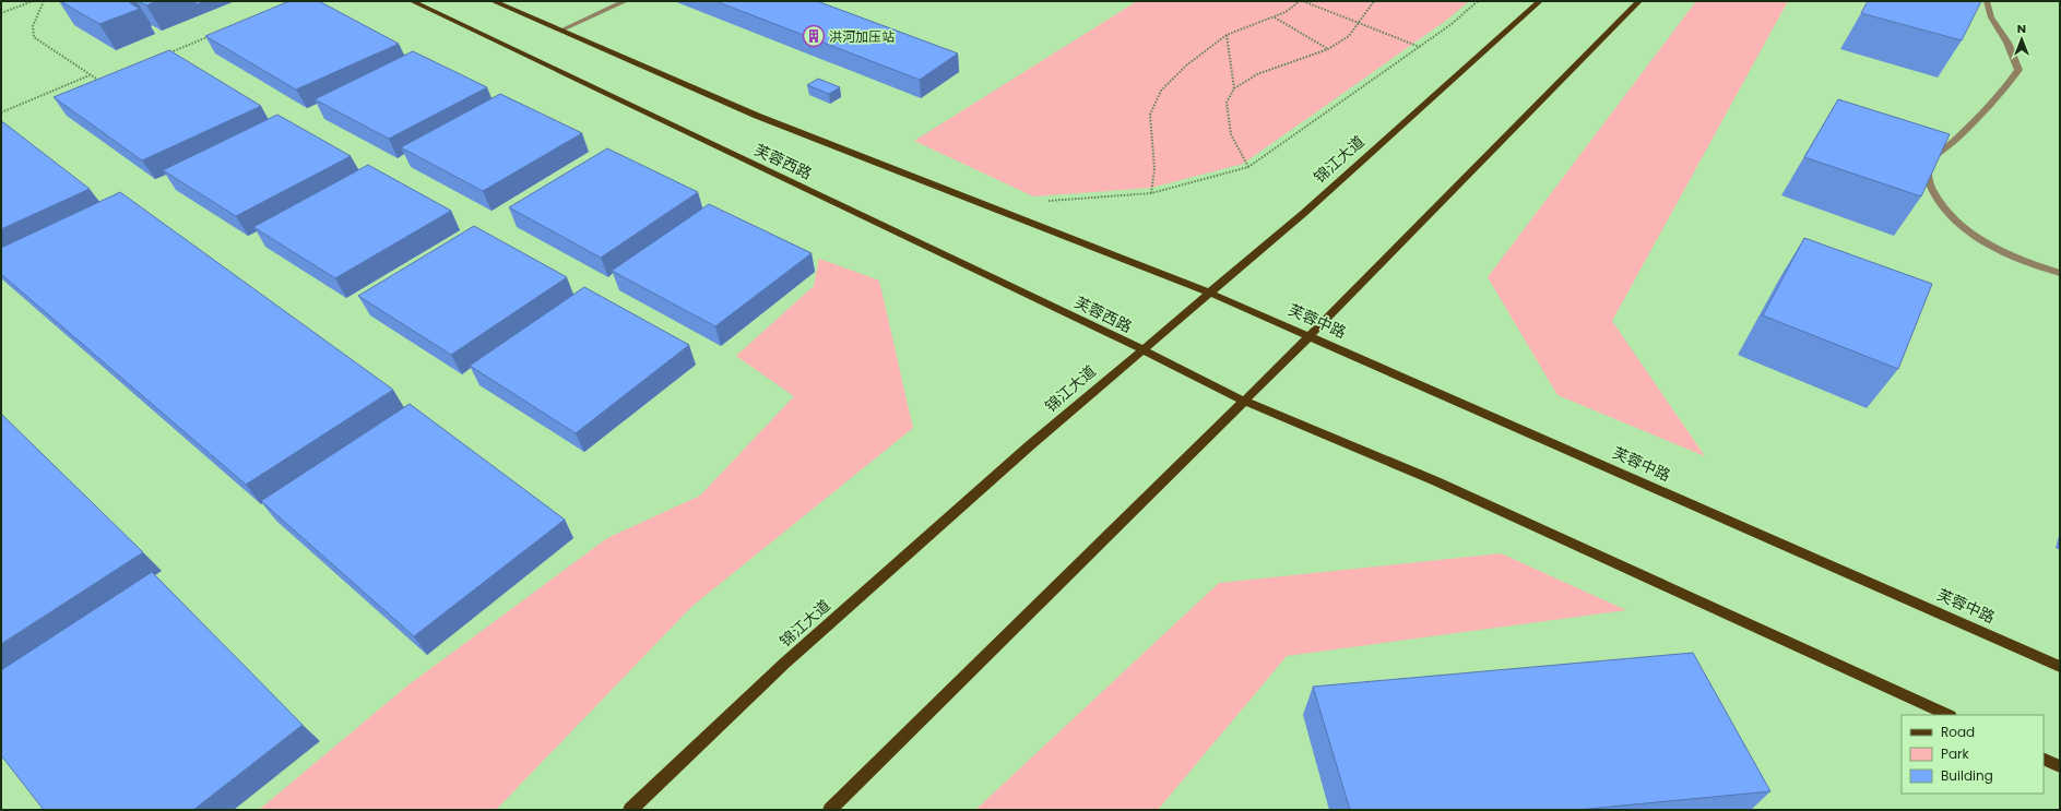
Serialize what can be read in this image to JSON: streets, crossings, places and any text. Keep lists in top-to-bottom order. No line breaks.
{"streets":{"main road":["锦江大道","芙蓉西路","芙蓉中路"]},"crossings":[["锦江大道","芙蓉西路"],["锦江大道","芙蓉中路"],["芙蓉西路","芙蓉中路"]],"places":{"building":["洪河加压站"]},"legend":["Road","Park","Building"],"north":"top"}
